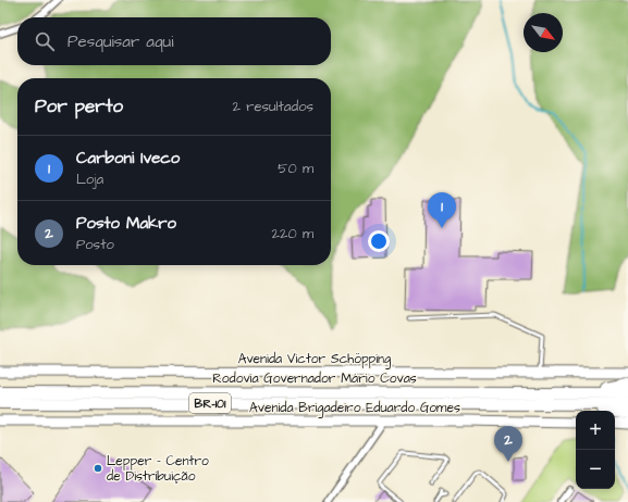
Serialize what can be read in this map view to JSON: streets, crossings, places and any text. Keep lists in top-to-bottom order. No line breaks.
{"streets":{"highway":["Rodovia Governador Mário Covas","BR-101"],"main road":["Avenida Victor Schöpping","Avenida Brigadeiro Eduardo Gomes"]},"places":["Lepper - Centro de Distribuição"],"north":"bottom right","page":{"search":"Pesquisar aqui","heading":["Por perto","2 resultados"],"list":[{"mark":"1","name":"Carboni Iveco","note":"Loja","value":"50 m"},{"mark":"2","name":"Posto Makro","note":"Posto","value":"220 m"}],"pins":["1","2"],"map_buttons":["+","−"]}}
